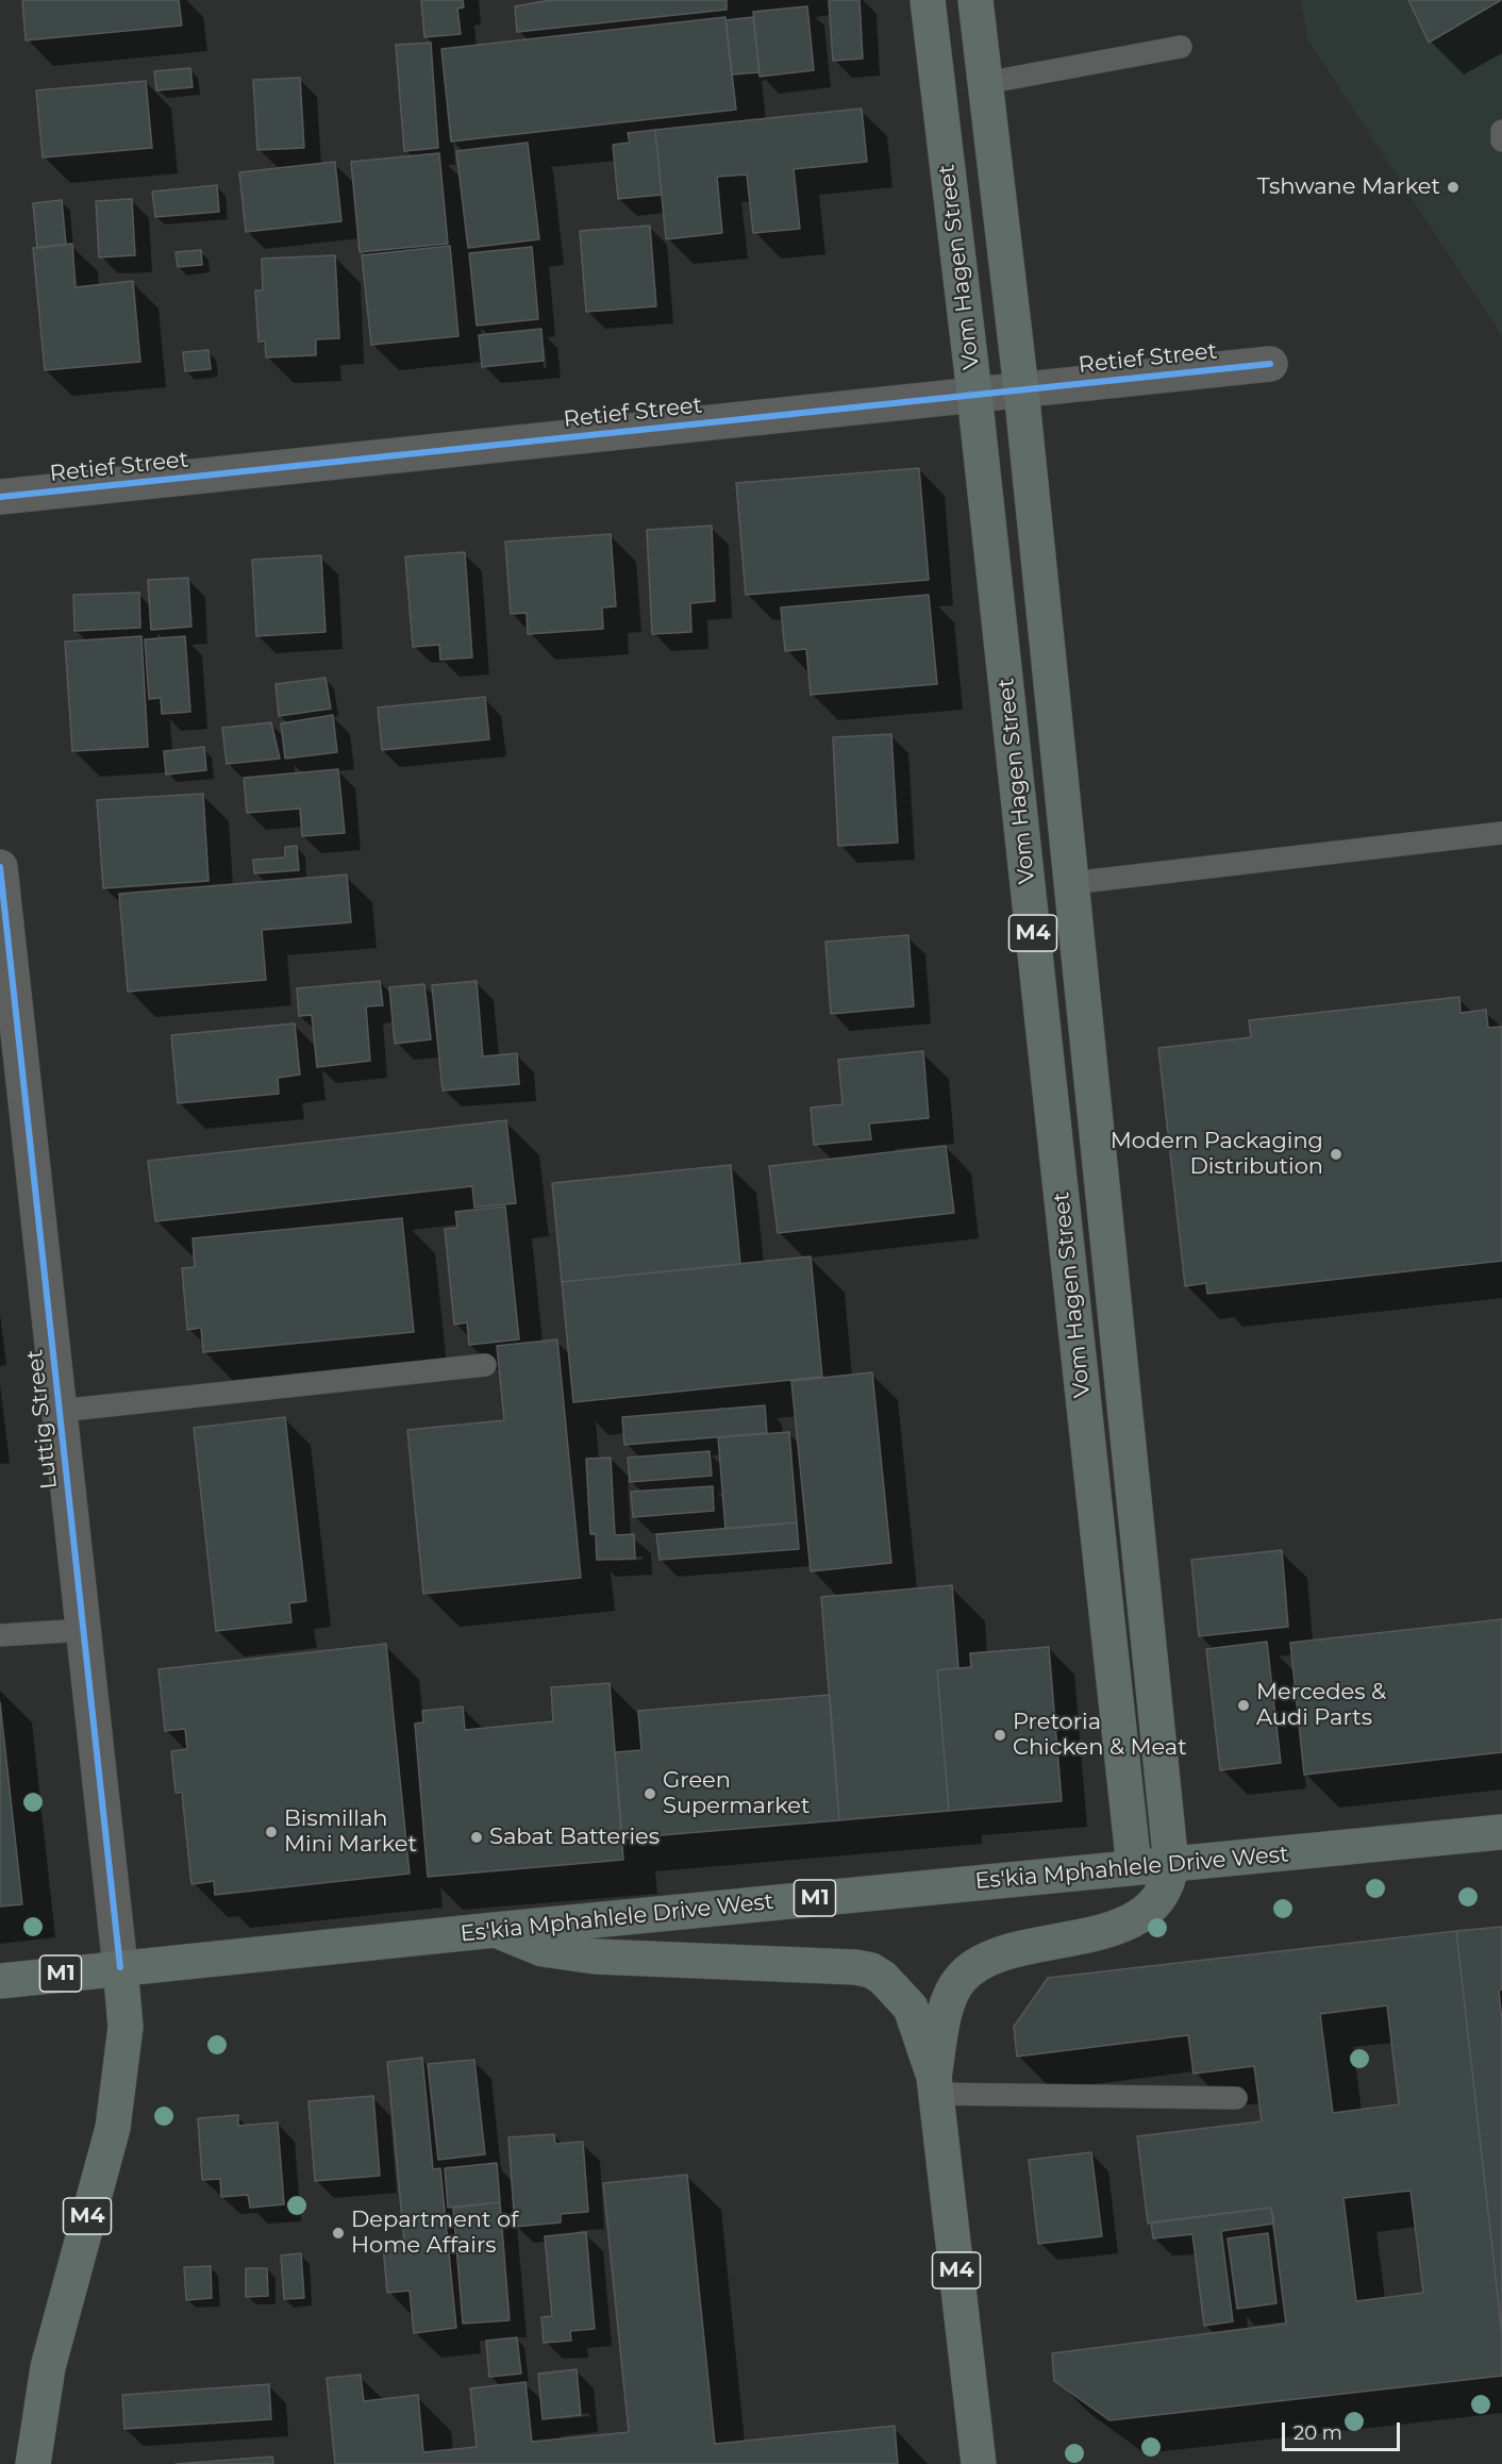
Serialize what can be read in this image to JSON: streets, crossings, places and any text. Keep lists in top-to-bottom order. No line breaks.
{"streets":{"main road":["Vom Hagen Street","M4","Es'kia Mphahlele Drive West","M1"],"street":["Retief Street","Luttig Street"]},"crossings":[["Vom Hagen Street","Retief Street"],["Vom Hagen Street","Es'kia Mphahlele Drive West"],["M4","Luttig Street"],["M4","Es'kia Mphahlele Drive West"],["Luttig Street","Es'kia Mphahlele Drive West"]],"places":["Tshwane Market","Modern Packaging Distribution","Mercedes & Audi Parts","Pretoria Chicken & Meat","Green Supermarket","Bismillah Mini Market","Sabat Batteries","Department of Home Affairs"],"scale_bar":"20 m"}
